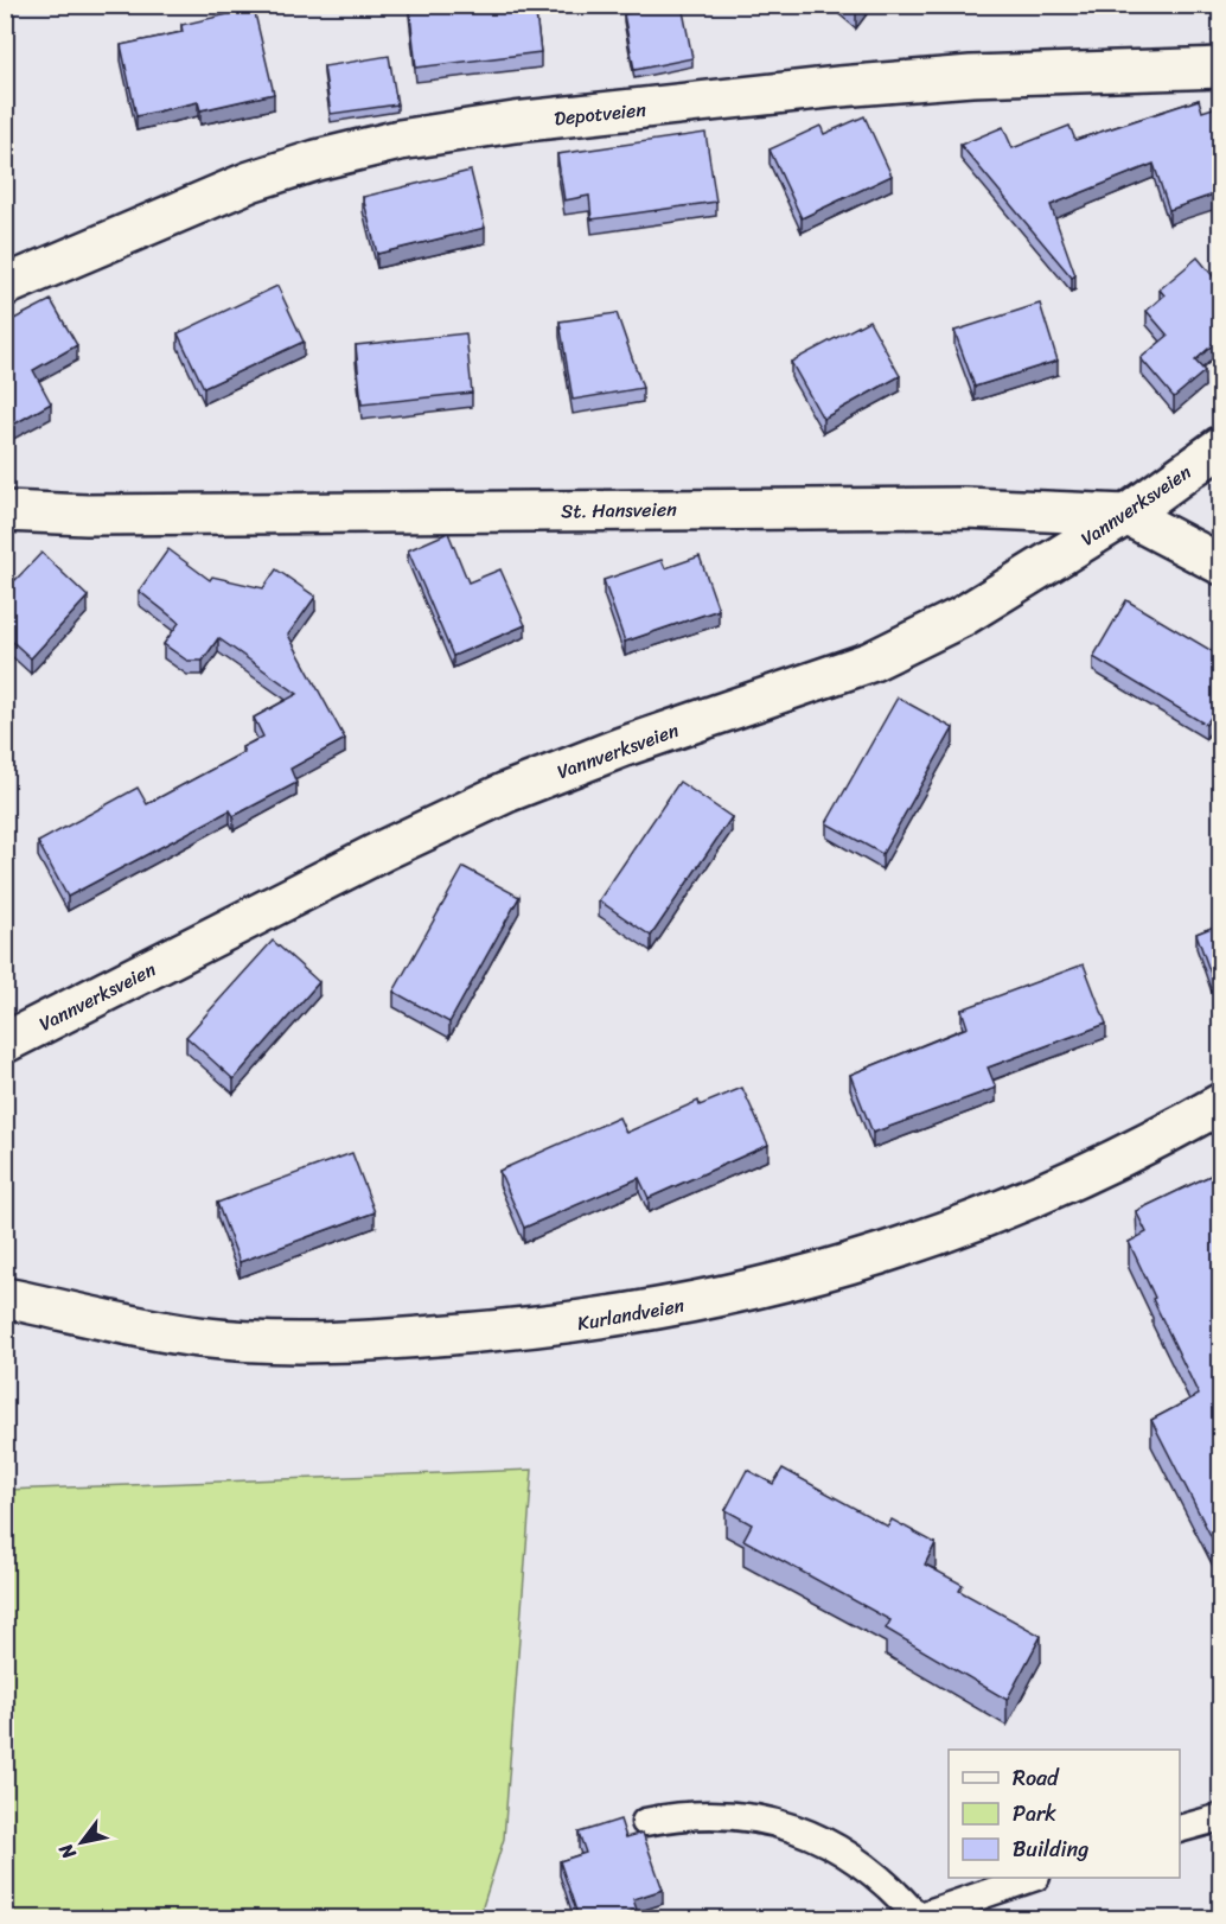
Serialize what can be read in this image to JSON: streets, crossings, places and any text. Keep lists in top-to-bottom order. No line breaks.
{"streets":{"street":["Depotveien","Vannverksveien","St. Hansveien","Kurlandveien"]},"crossings":[["Vannverksveien","St. Hansveien"]],"legend":["Road","Park","Building"],"north":"bottom left"}
